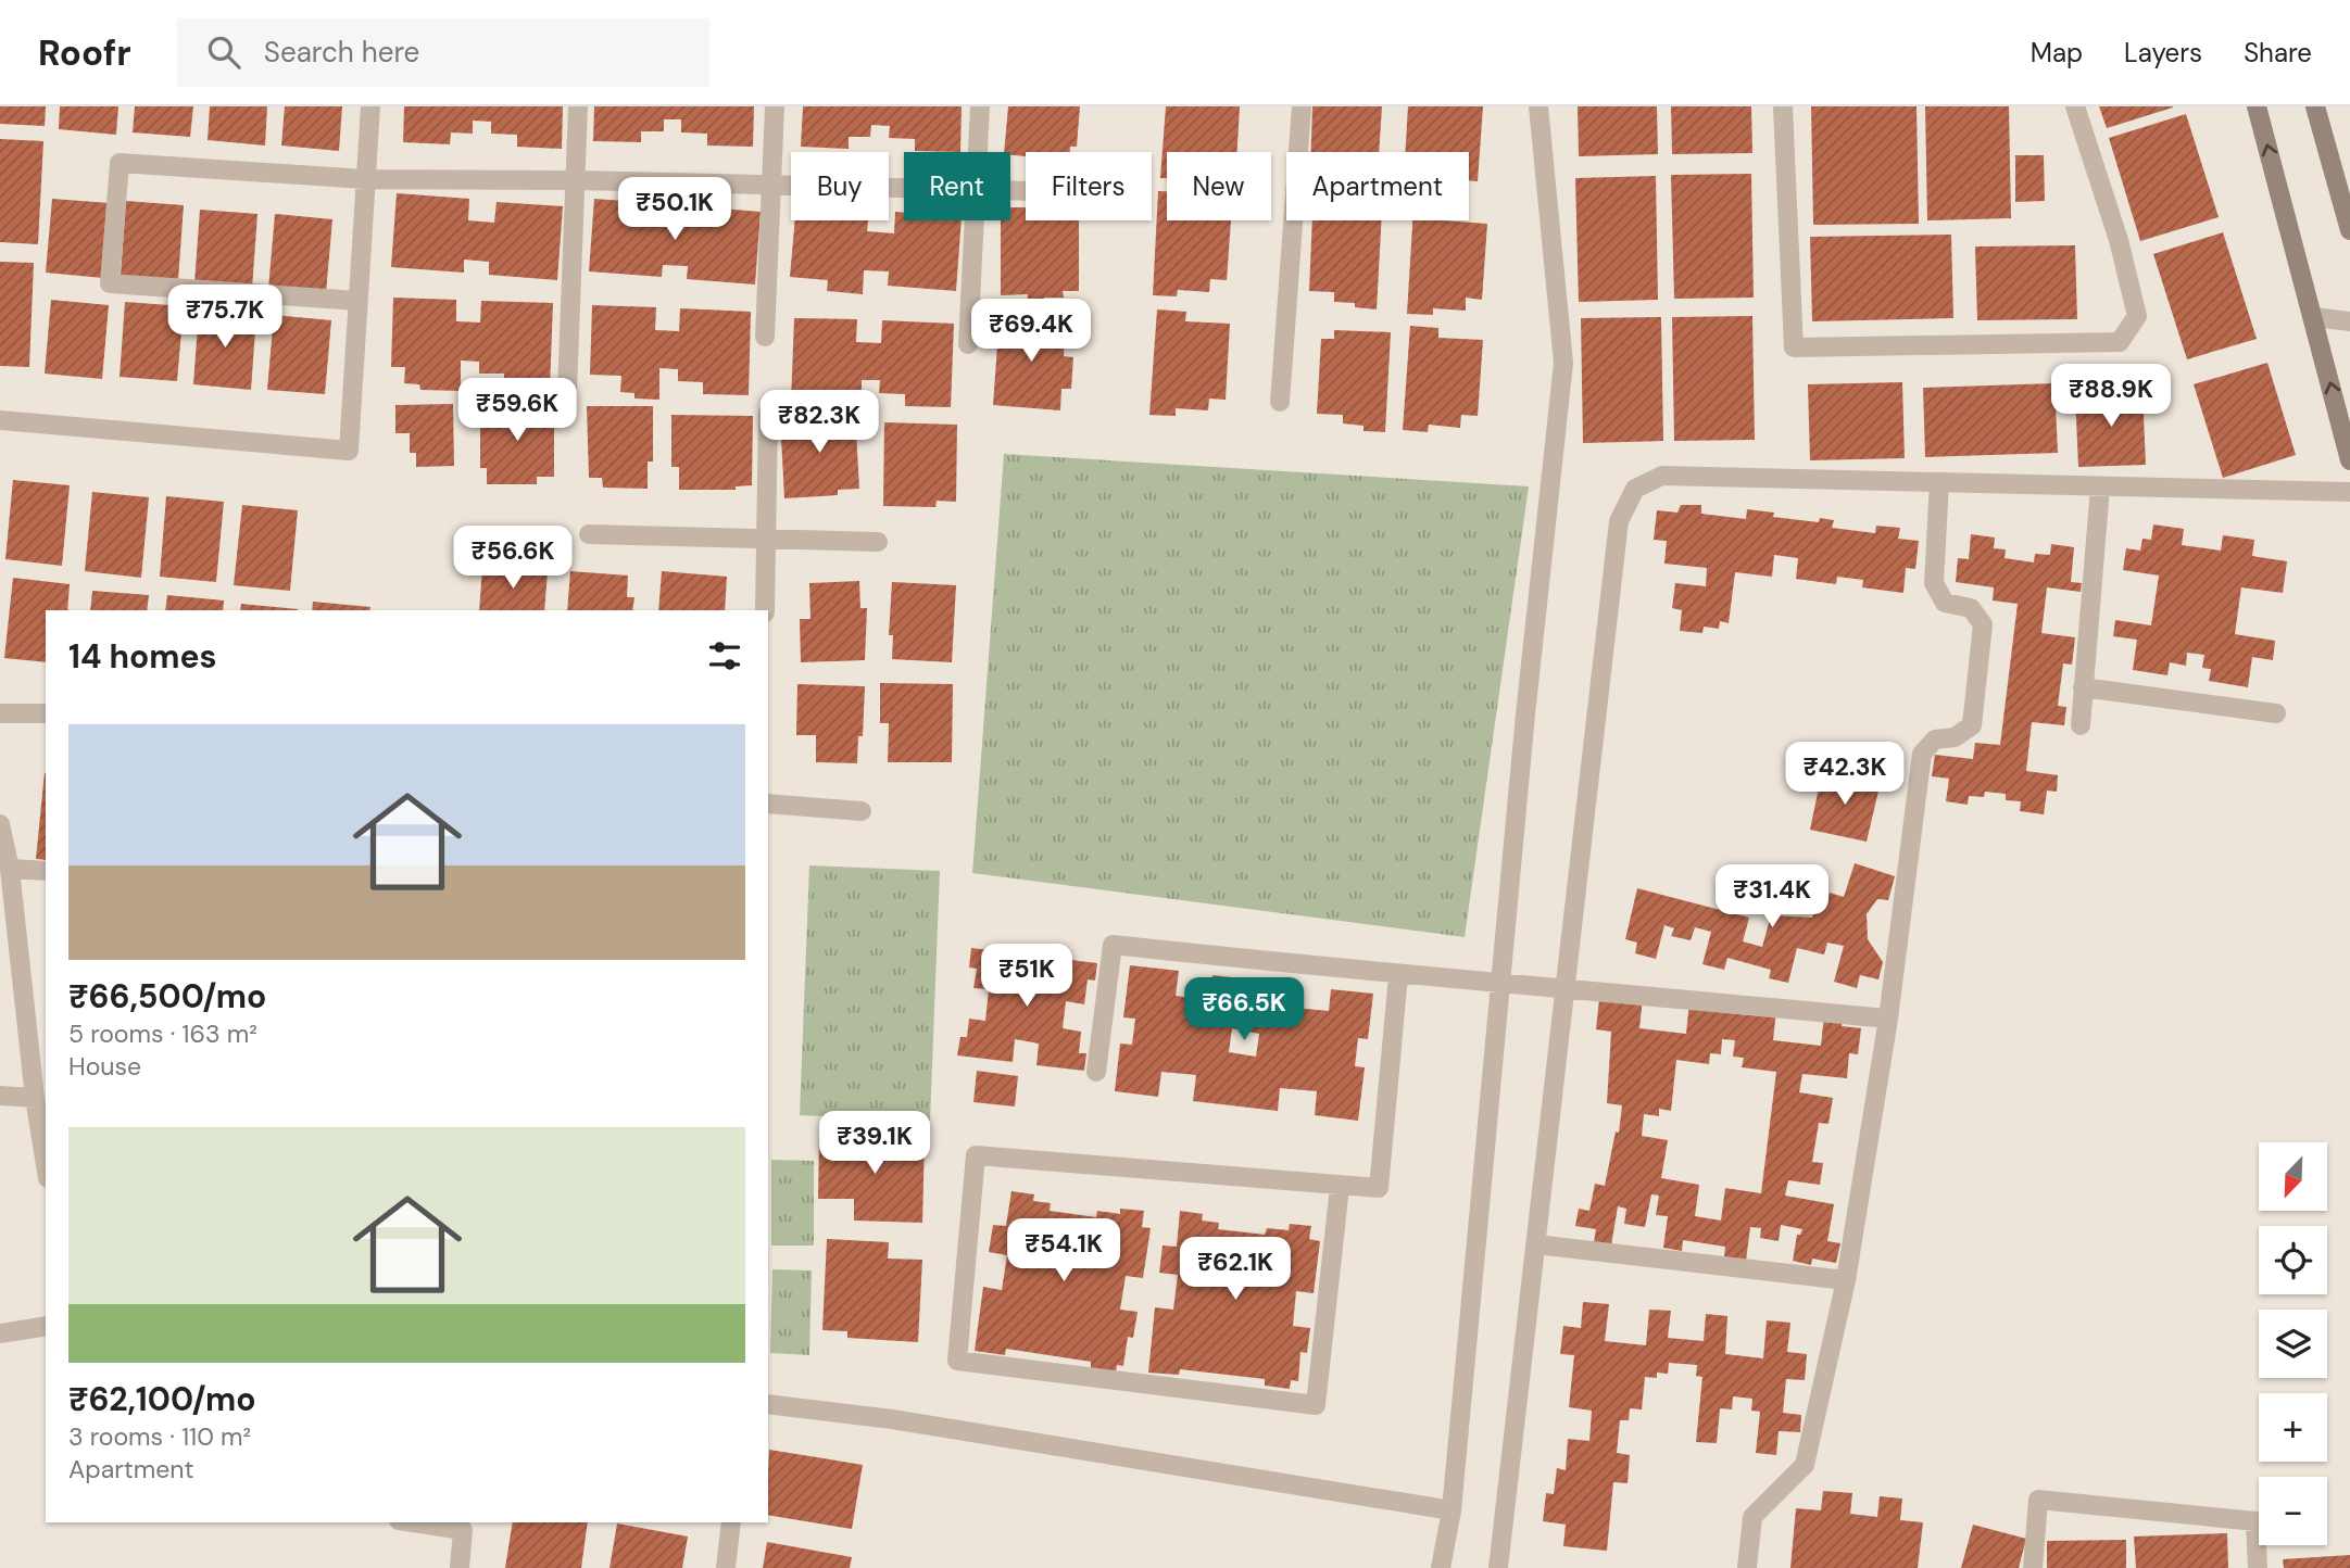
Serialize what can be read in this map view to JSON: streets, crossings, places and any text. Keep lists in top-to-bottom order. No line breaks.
{"north":"bottom left","page":{"header":"Roofr","search":"Search here","nav":["Map","Layers","Share"],"chip":["Buy","Rent","Filters","New","Apartment"],"price":["₹50.1K","₹75.7K","₹69.4K","₹88.9K","₹59.6K","₹82.3K","₹56.6K","₹42.3K","₹31.4K","₹51K","₹66.5K","₹39.1K","₹54.1K","₹62.1K"],"heading":"14 homes","list":[{"name":"₹66,500/mo","note":"5 rooms · 163 m² · House"},{"name":"₹62,100/mo","note":"3 rooms · 110 m² · Apartment"}],"map_buttons":["+","−"]}}
